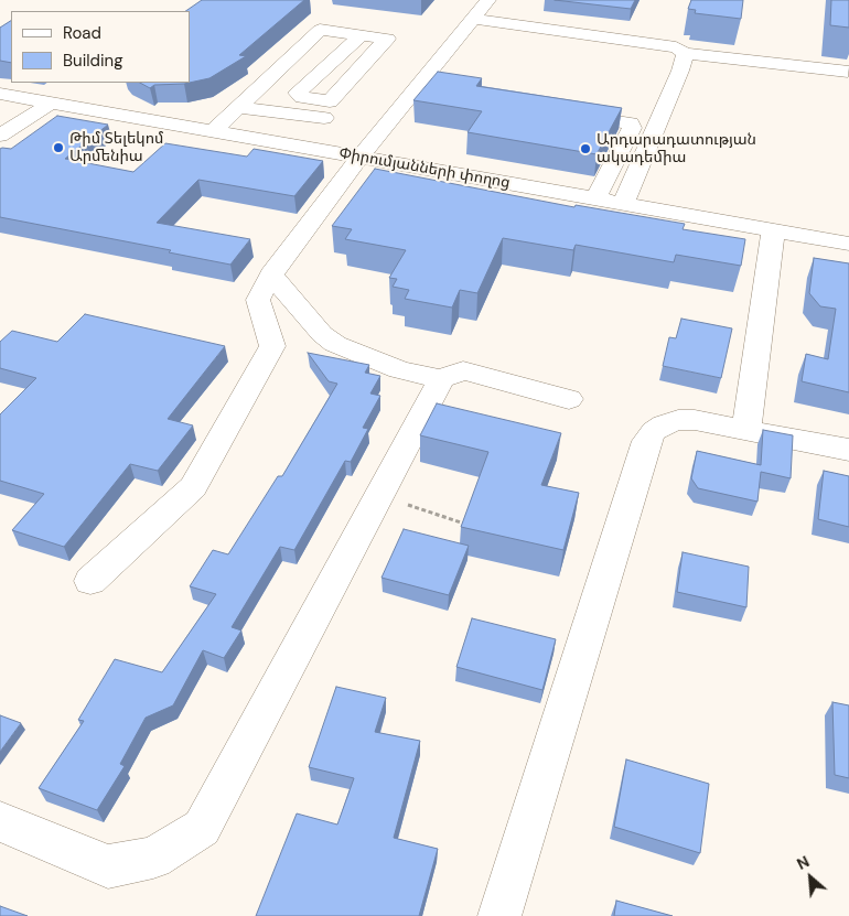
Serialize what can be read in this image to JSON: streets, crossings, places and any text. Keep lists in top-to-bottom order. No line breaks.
{"streets":{"street":["Փիրումյանների փողոց"]},"places":["Թիմ Տելեկոմ Արմենիա","Արդարադատության ակադեմիա"],"legend":["Road","Building"],"north":"top left"}
